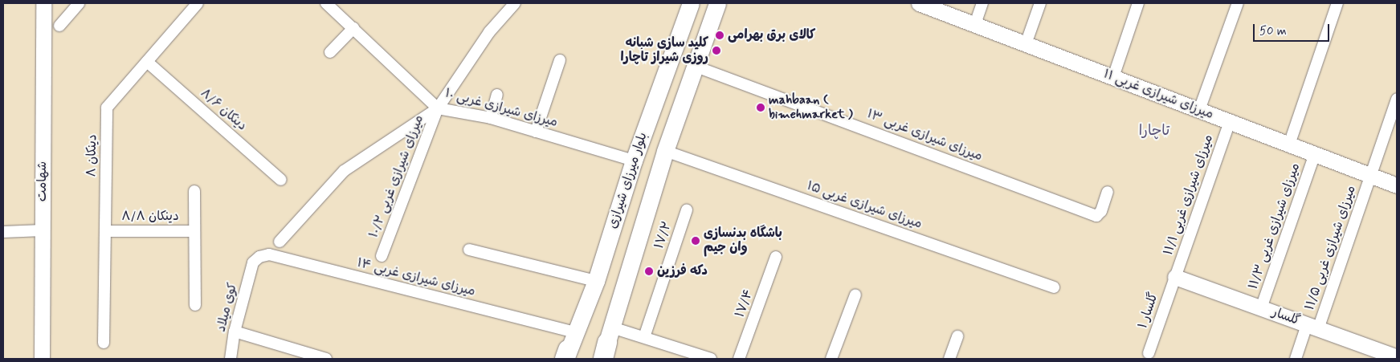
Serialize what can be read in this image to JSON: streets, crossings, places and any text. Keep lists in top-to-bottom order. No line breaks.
{"streets":{"main road":["بلوار میرزای شیرازی"],"street":["میرزای شیرازی غربی ۱۱","۱۰ میرزای شیرازی غربی","۸/۶ دینکان","۱۳ میرزای شیرازی غربی","۸ دینکان","۱۰/۲ میرزای شیرازی غربی","شهامت","میرزای شیرازی غربی ۱۱/۱","۱۵ میرزای شیرازی غربی","۸/۸ دینکان","میرزای شیرازی غربی ۱۱/۳","۱۷/۲","میرزای شیرازی غربی ۱۱/۵","۱۴ میرزای شیرازی غربی","۱۷/۴","کوی میلاد","گلسار ۱","گلسار"]},"crossings":[["میرزای شیرازی غربی ۱۱","میرزای شیرازی غربی ۱۱/۱"],["میرزای شیرازی غربی ۱۱","میرزای شیرازی غربی ۱۱/۳"],["میرزای شیرازی غربی ۱۱","میرزای شیرازی غربی ۱۱/۵"],["۱۰ میرزای شیرازی غربی","۱۰/۲ میرزای شیرازی غربی"],["۱۰ میرزای شیرازی غربی","بلوار میرزای شیرازی"],["۸/۶ دینکان","۸ دینکان"],["۱۳ میرزای شیرازی غربی","بلوار میرزای شیرازی"],["۸ دینکان","۸/۸ دینکان"],["بلوار میرزای شیرازی","۱۵ میرزای شیرازی غربی"],["بلوار میرزای شیرازی","۱۴ میرزای شیرازی غربی"],["میرزای شیرازی غربی ۱۱/۱","گلسار ۱"],["میرزای شیرازی غربی ۱۱/۱","گلسار"],["میرزای شیرازی غربی ۱۱/۳","گلسار"],["میرزای شیرازی غربی ۱۱/۵","گلسار"],["۱۴ میرزای شیرازی غربی","کوی میلاد"],["گلسار ۱","گلسار"]],"districts":["تاچارا"],"places":["کالای برق بهرامی","کلید سازی شبانه روزی شیراز تاچارا","mahbaan ( bimehmarket )","باشگاه بدنسازی وان جیم","دکه فرزین"],"scale_bar":"50 m"}
